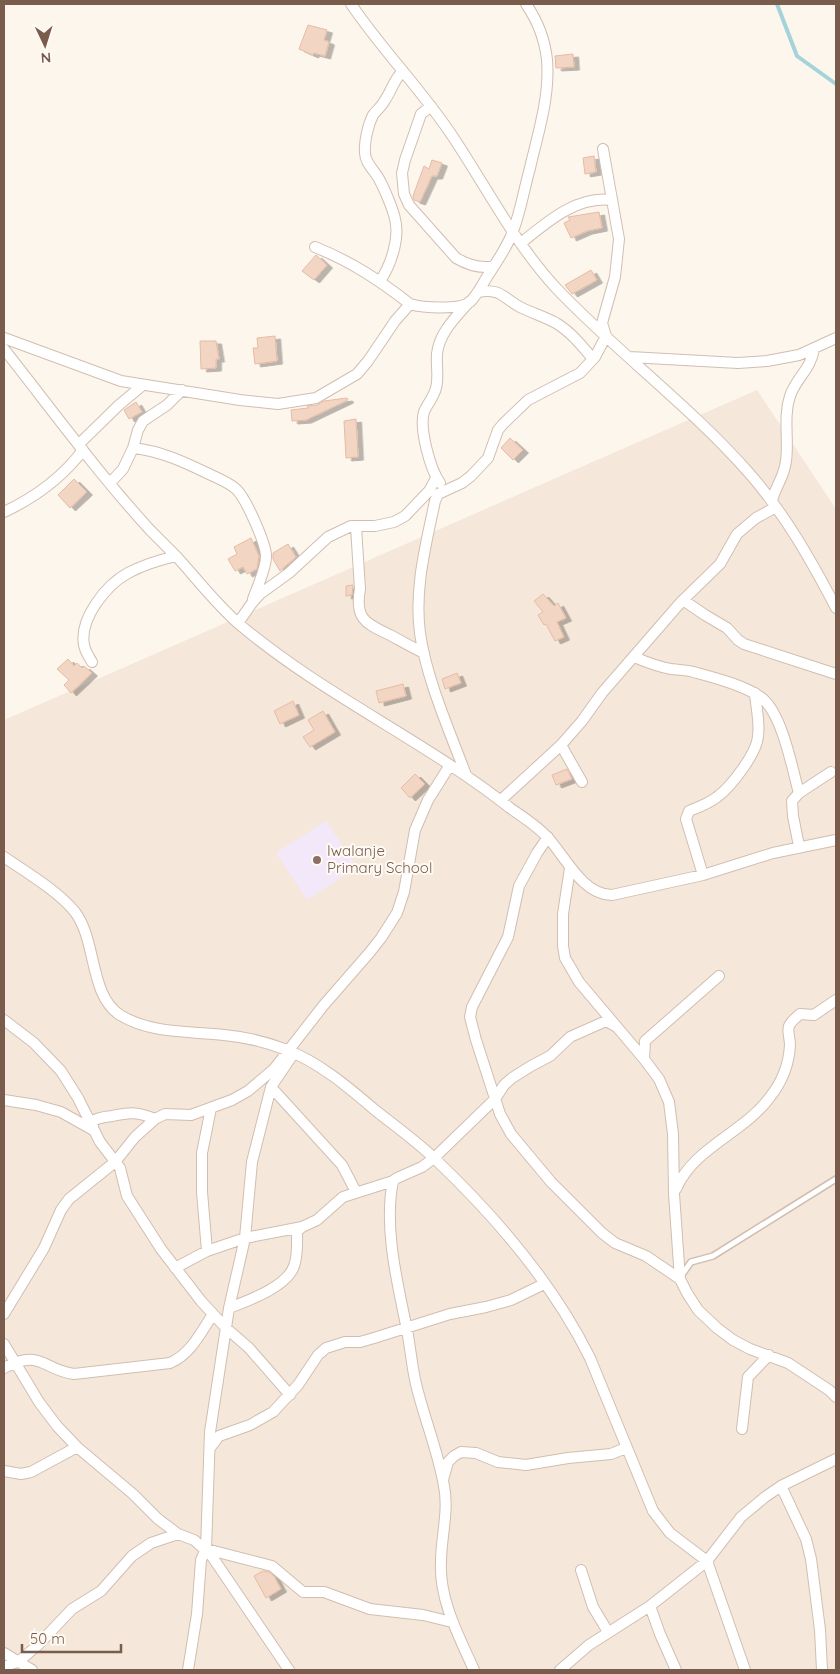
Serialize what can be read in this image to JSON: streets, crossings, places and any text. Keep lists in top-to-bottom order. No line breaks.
{"places":["Iwalanje Primary School"],"scale_bar":"50 m","north":"bottom"}
